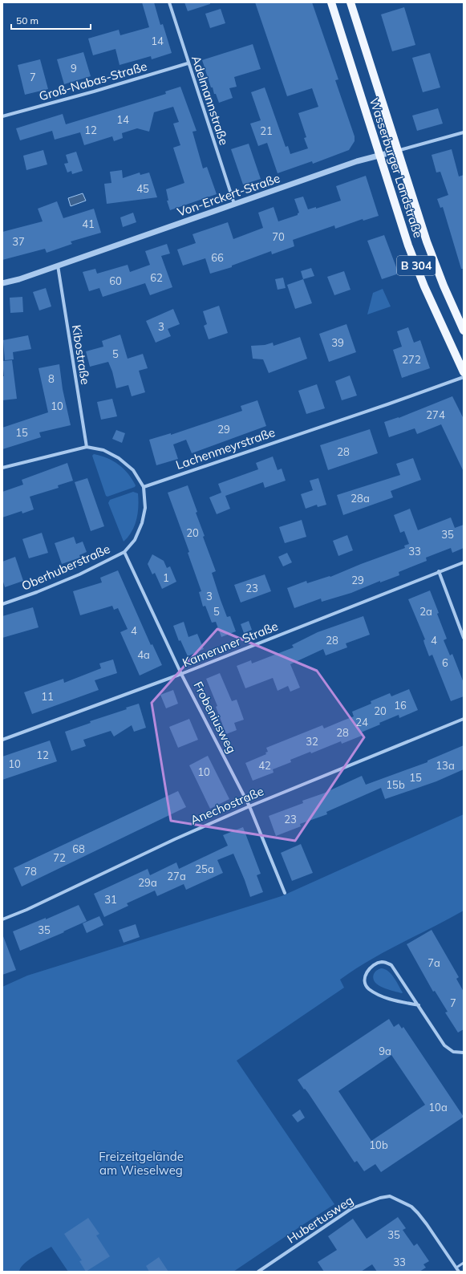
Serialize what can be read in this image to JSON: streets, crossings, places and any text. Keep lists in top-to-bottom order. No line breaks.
{"streets":{"main road":["Wasserburger Landstraße","B 304"],"street":["Groß-Nabas-Straße","Adelmannstraße","Von-Erckert-Straße","Kibostraße","Lachenmeyrstraße","Oberhuberstraße","Kameruner Straße","Frobeniusweg","Anechostraße","Hubertusweg"]},"crossings":[["Groß-Nabas-Straße","Adelmannstraße"],["Adelmannstraße","Von-Erckert-Straße"],["Wasserburger Landstraße","Von-Erckert-Straße"],["Von-Erckert-Straße","Kibostraße"],["Lachenmeyrstraße","Oberhuberstraße"],["Oberhuberstraße","Frobeniusweg"],["Kameruner Straße","Frobeniusweg"],["Frobeniusweg","Anechostraße"]],"parks":["Freizeitgelände am Wieselweg"],"house_numbers":["14","9","7","14","12","21","45","41","70","37","66","62","60","3","39","5","272","8","10","274","29","15","28","28a","20","35","33","1","29","23","3","5","2a","4","28","4","4a","6","11","16","20","24","28","32","12","10","42","13a","10","15","15b","23","68","72","25a","78","27a","29a","31","35","7a","7","9a","10a","10b","35","33"],"scale_bar":"50 m"}
